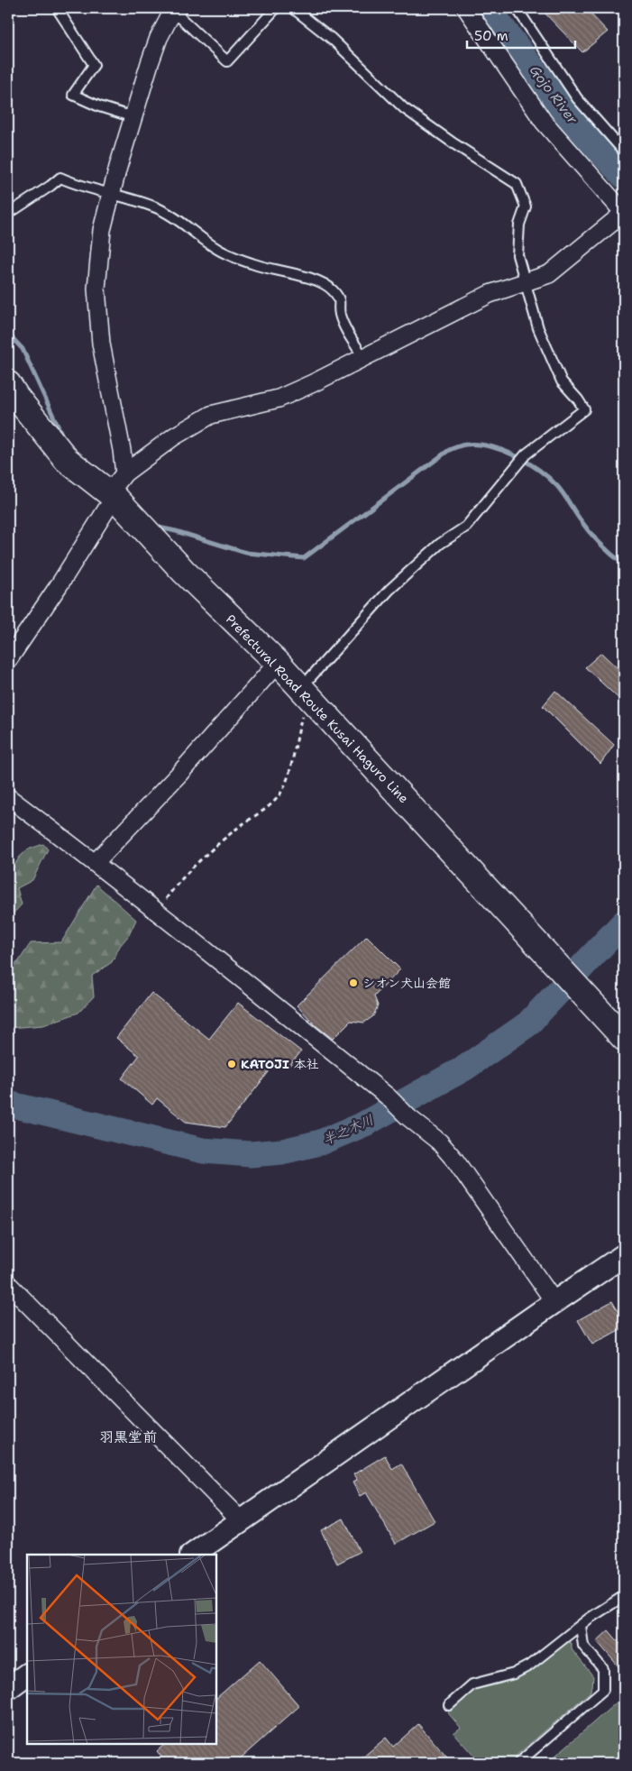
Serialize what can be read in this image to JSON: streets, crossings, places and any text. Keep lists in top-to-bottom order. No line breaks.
{"streets":{"main road":["Prefectural Road Route Kusai Haguro Line"]},"districts":["羽黒堂前"],"water":["Gojo River","半之木川"],"places":["シオン犬山会館","KATOJI 本社"],"scale_bar":"50 m"}
